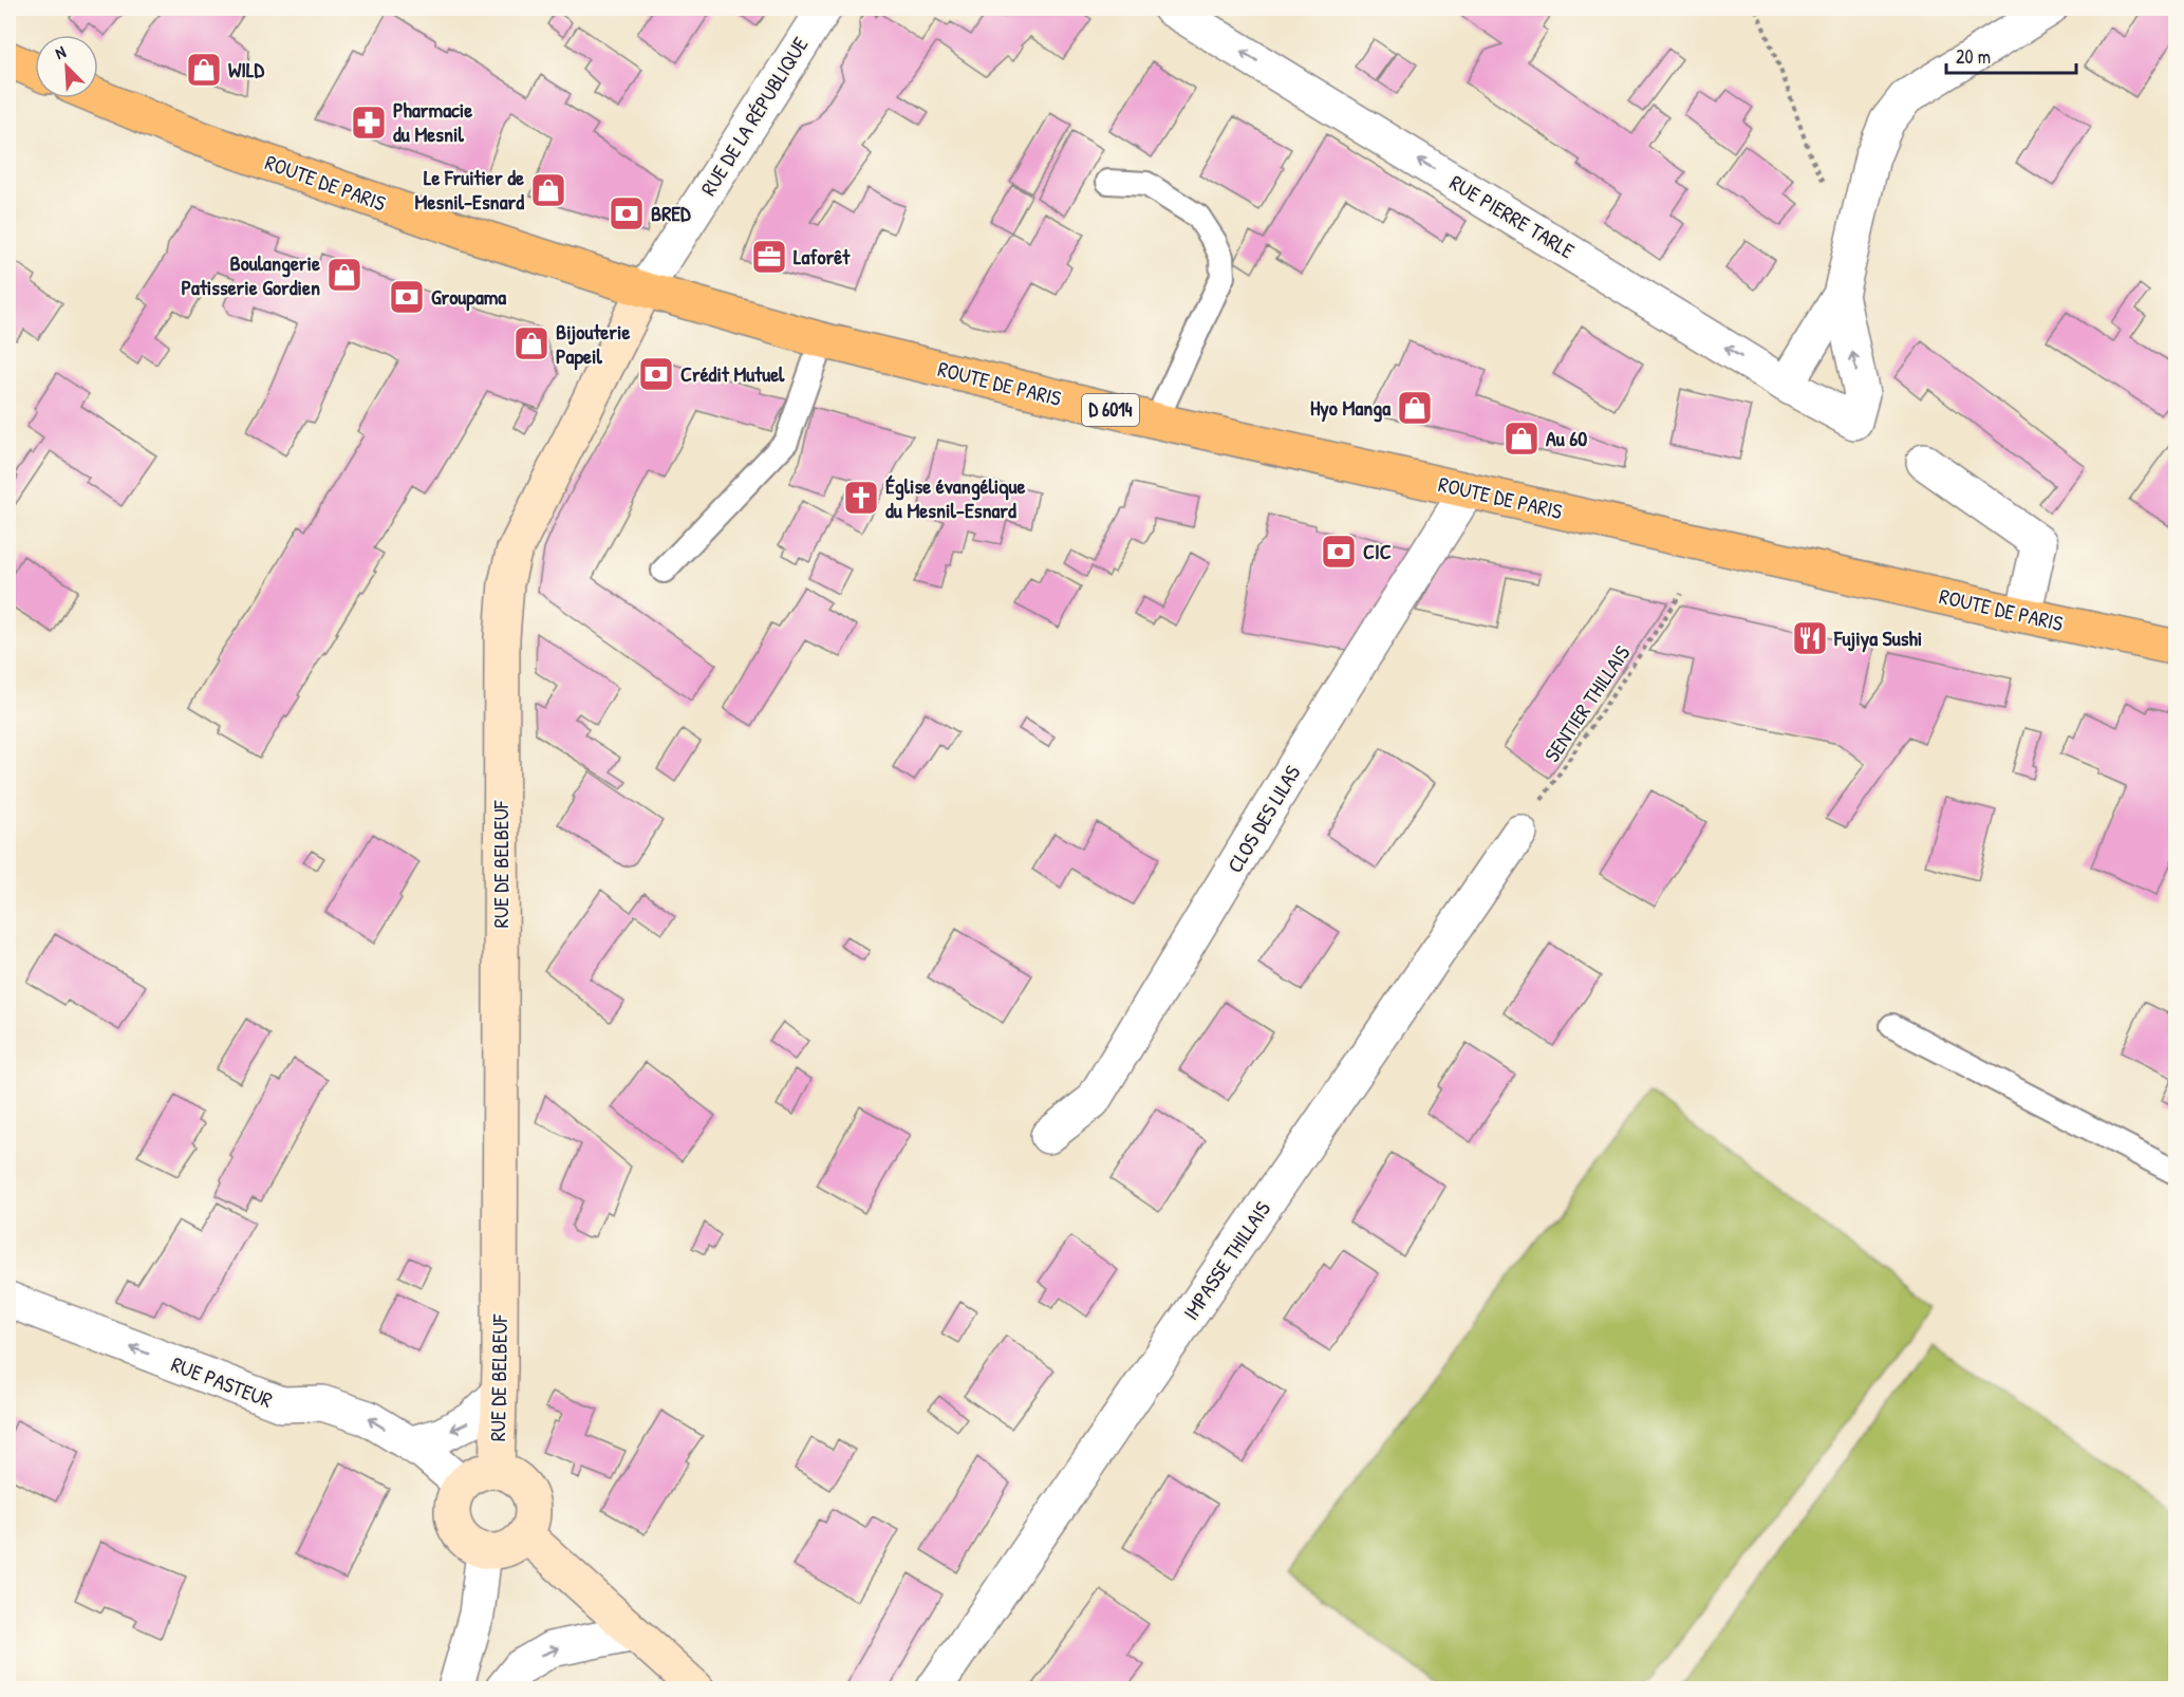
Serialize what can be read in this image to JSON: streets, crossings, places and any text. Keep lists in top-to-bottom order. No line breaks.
{"streets":{"main road":["ROUTE DE PARIS","D 6014"],"street":["RUE DE LA RÉPUBLIQUE","RUE PIERRE TARLE","CLOS DES LILAS","RUE DE BELBEUF","IMPASSE THILLAIS","RUE PASTEUR"],"path":["SENTIER THILLAIS"]},"crossings":[["RUE DE LA RÉPUBLIQUE","ROUTE DE PARIS"],["RUE DE LA RÉPUBLIQUE","RUE DE BELBEUF"],["ROUTE DE PARIS","CLOS DES LILAS"],["ROUTE DE PARIS","RUE DE BELBEUF"],["SENTIER THILLAIS","IMPASSE THILLAIS"],["RUE DE BELBEUF","RUE PASTEUR"]],"one_way":["RUE PASTEUR"],"places":{"shop":["WILD","Le Fruitier de Mesnil-Esnard","Boulangerie Patisserie Gordien","Bijouterie Papeil","Hyo Manga","Au 60"],"pharmacy":["Pharmacie du Mesnil"],"bank":["BRED","Groupama","Crédit Mutuel","CIC"],"office":["Laforêt"],"church":["Église évangélique du Mesnil-Esnard"],"restaurant":["Fujiya Sushi"]},"scale_bar":"20 m","north":"top left"}
